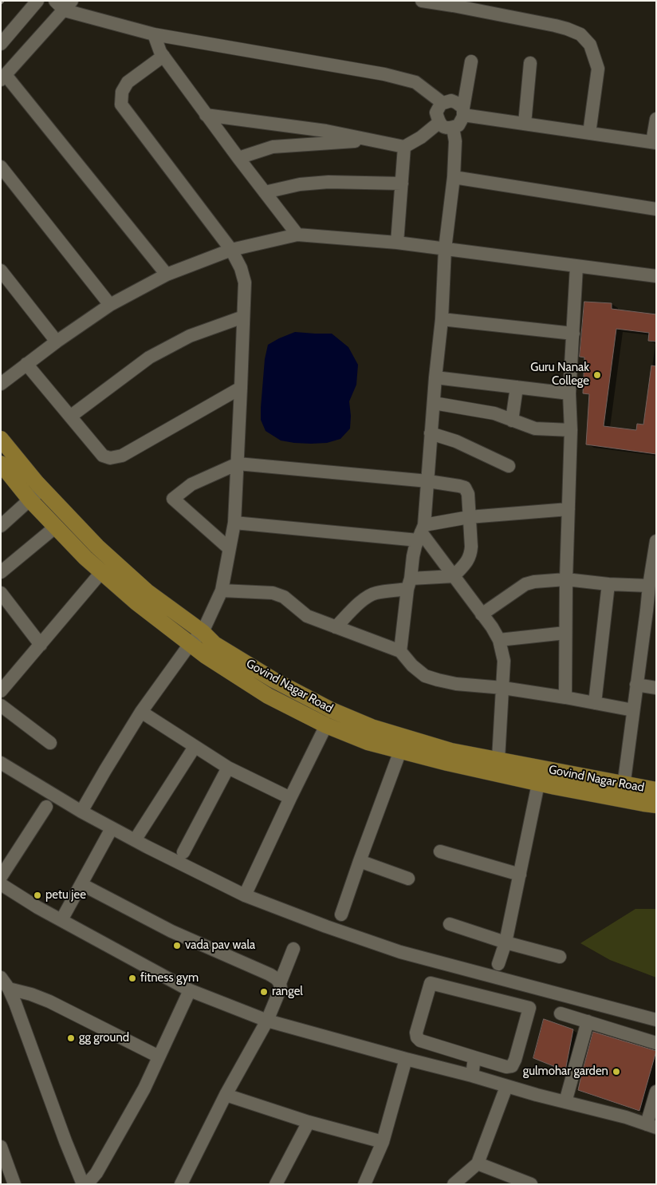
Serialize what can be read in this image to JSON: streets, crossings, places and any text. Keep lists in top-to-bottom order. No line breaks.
{"streets":{"main road":["Govind Nagar Road"]},"places":["Guru Nanak College","petu jee","vada pav wala","fitness gym","rangel","gg ground","gulmohar garden"]}
